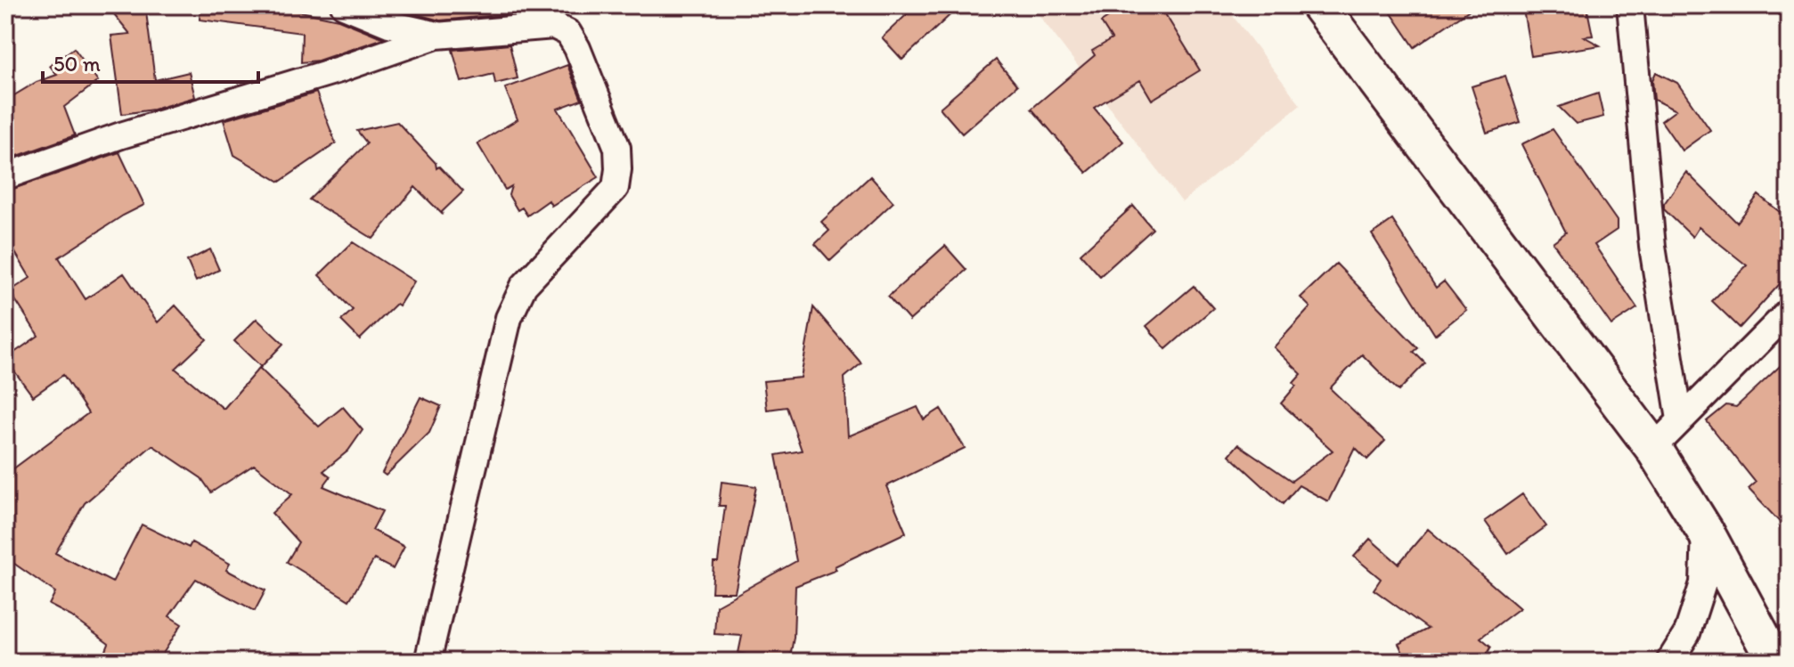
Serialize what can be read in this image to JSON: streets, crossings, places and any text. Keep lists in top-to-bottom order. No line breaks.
{"scale_bar":"50 m"}
